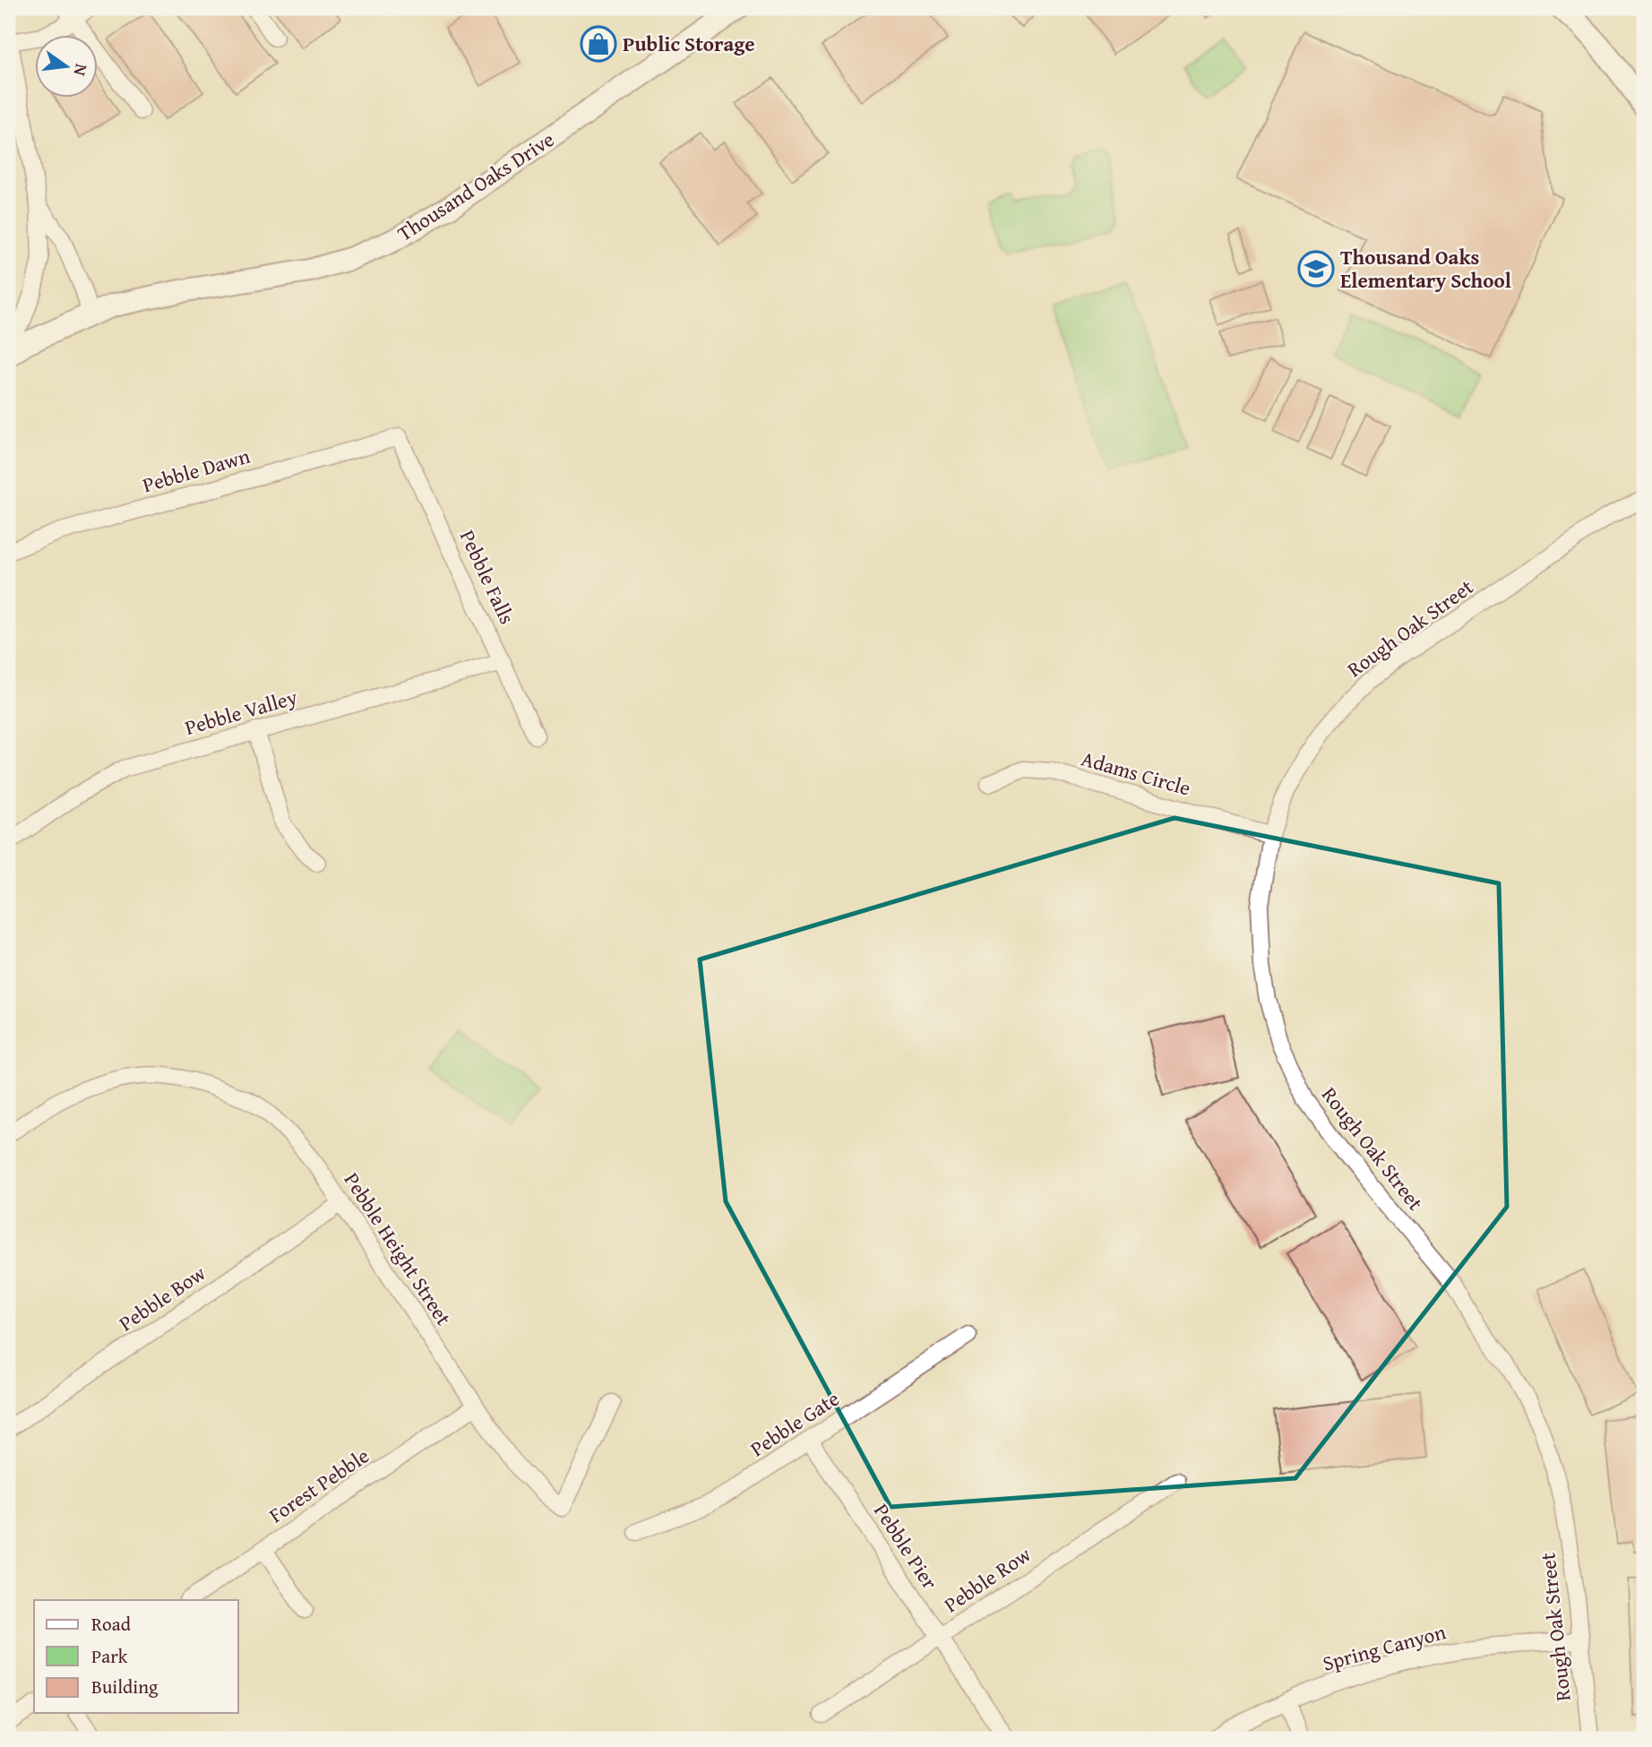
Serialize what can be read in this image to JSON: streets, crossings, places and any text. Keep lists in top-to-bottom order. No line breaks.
{"streets":{"main road":["Thousand Oaks Drive"],"street":["Pebble Dawn","Pebble Falls","Rough Oak Street","Pebble Valley","Adams Circle","Pebble Height Street","Pebble Bow","Pebble Gate","Forest Pebble","Pebble Pier","Pebble Row","Spring Canyon"]},"crossings":[["Pebble Dawn","Pebble Falls"],["Pebble Falls","Pebble Valley"],["Rough Oak Street","Adams Circle"],["Rough Oak Street","Spring Canyon"],["Pebble Height Street","Pebble Bow"],["Pebble Height Street","Forest Pebble"],["Pebble Gate","Pebble Pier"],["Pebble Pier","Pebble Row"]],"places":{"shop":["Public Storage"],"school or university":["Thousand Oaks Elementary School"]},"legend":["Road","Park","Building"],"north":"right"}
